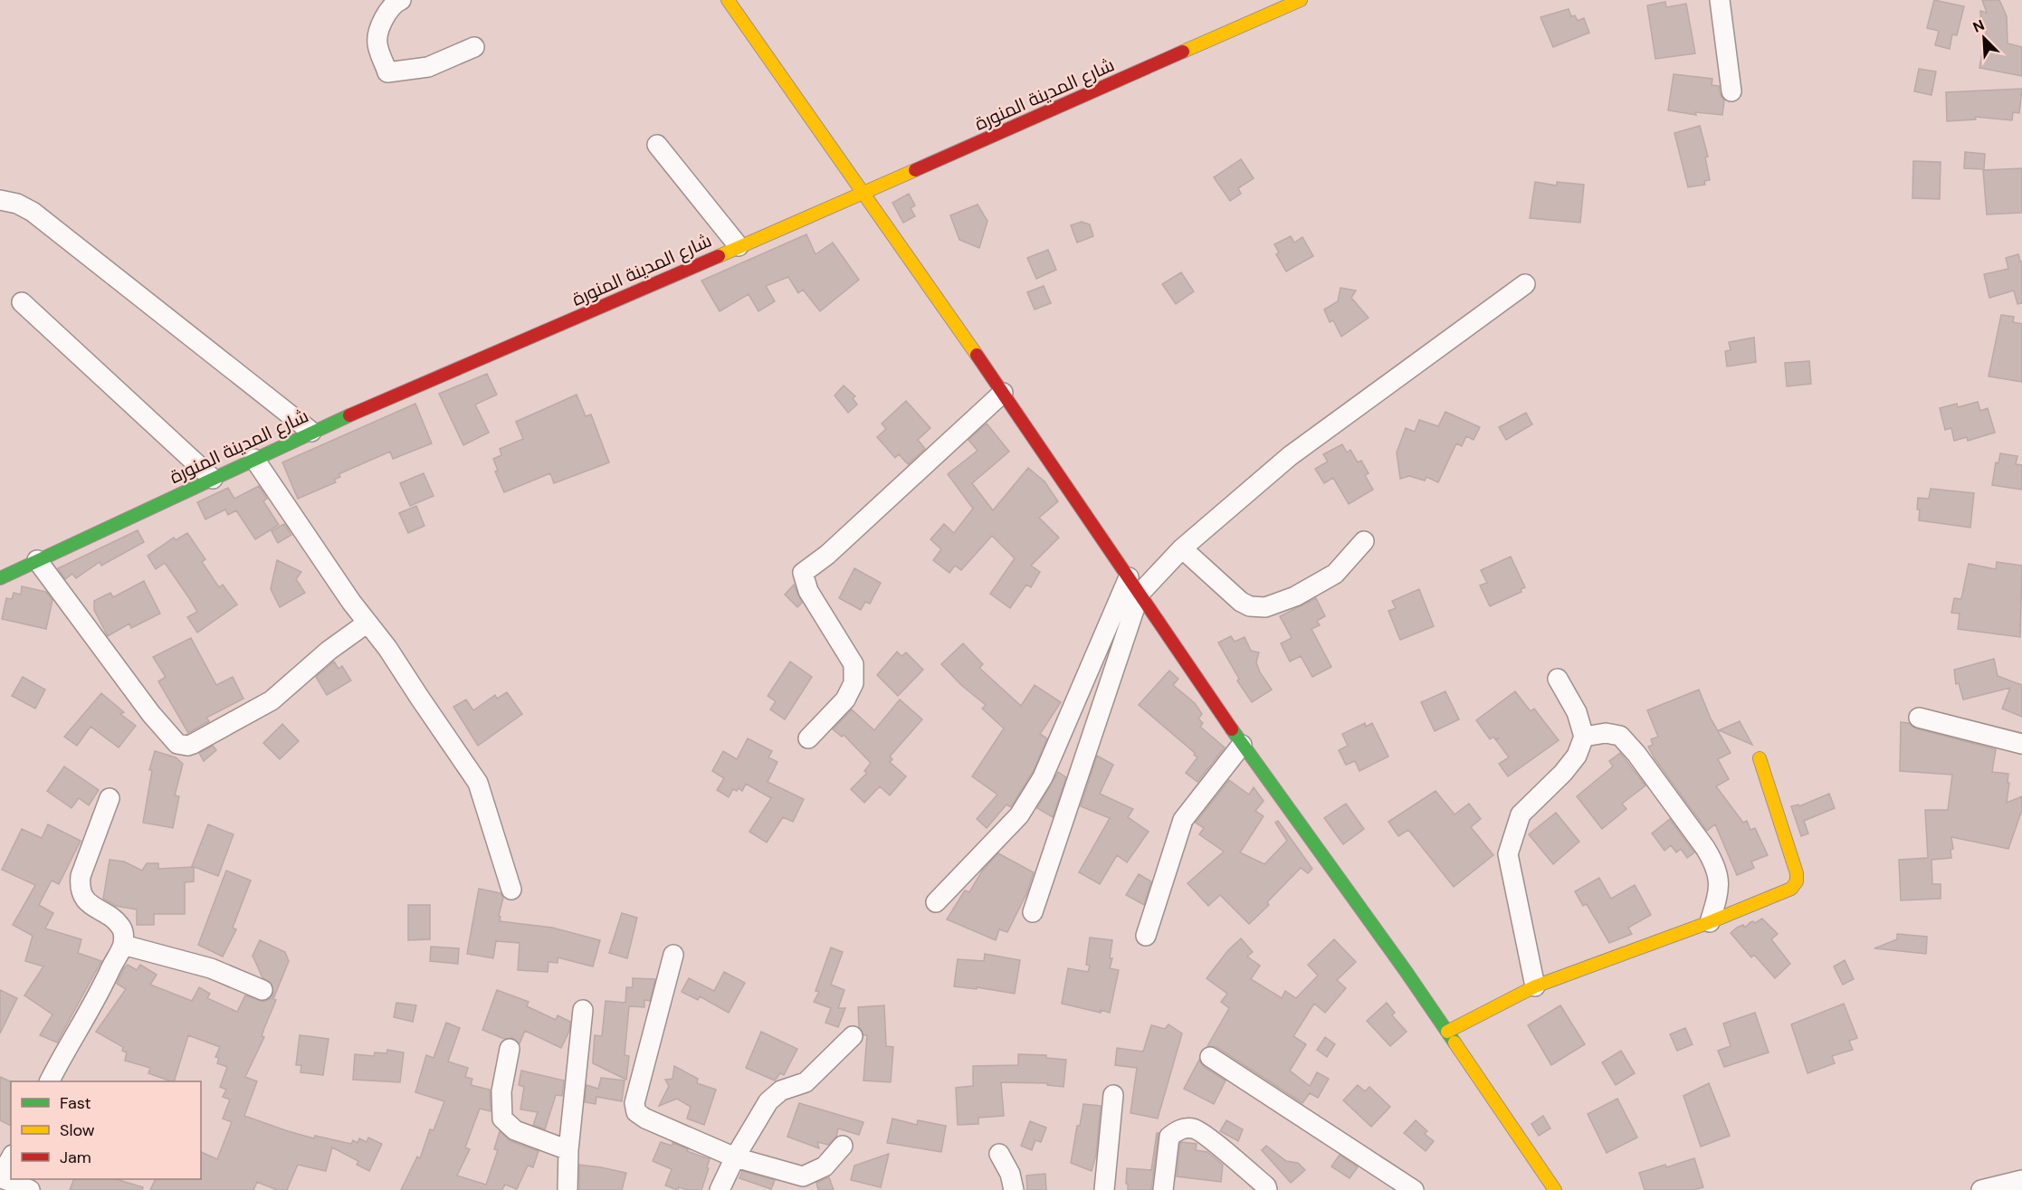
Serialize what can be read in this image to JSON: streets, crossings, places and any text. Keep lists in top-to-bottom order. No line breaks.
{"streets":{"street":["شارع المدينة المنورة"]},"legend":["Fast","Slow","Jam"],"north":"top left"}
